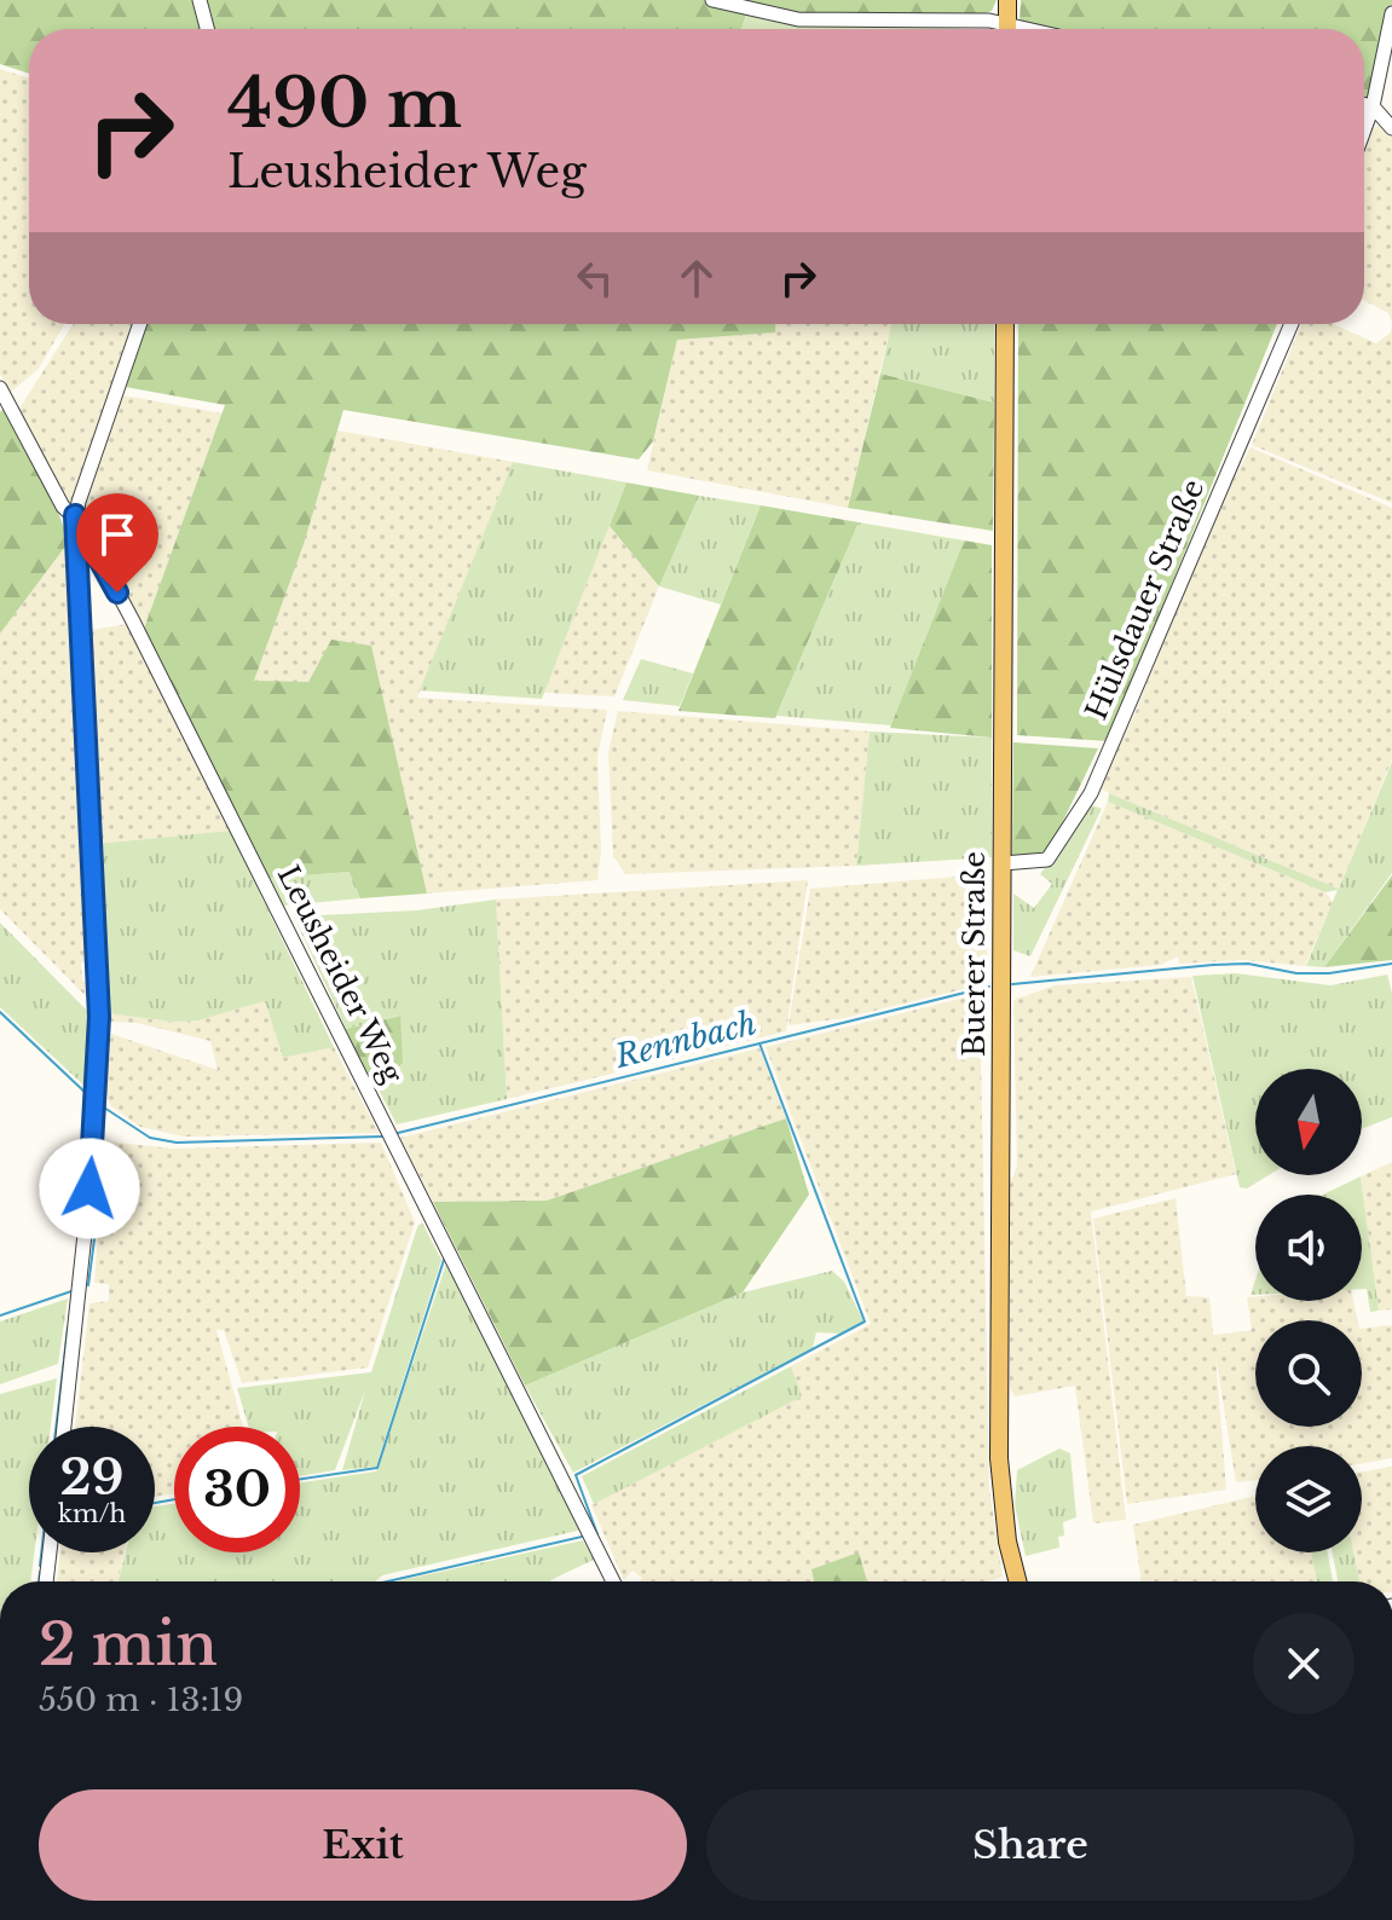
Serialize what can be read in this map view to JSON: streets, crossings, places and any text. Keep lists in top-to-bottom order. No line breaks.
{"streets":{"main road":["Buerer Straße"],"street":["Hülsdauer Straße","Leusheider Weg"]},"crossings":[["Hülsdauer Straße","Buerer Straße"]],"water":["Rennbach"],"north":"bottom","page":{"turn":["490 m","Leusheider Weg"],"speed":"29 km/h","limit":"30","heading":["2 min","550 m · 13:19"],"buttons":["Exit","Share"]}}
